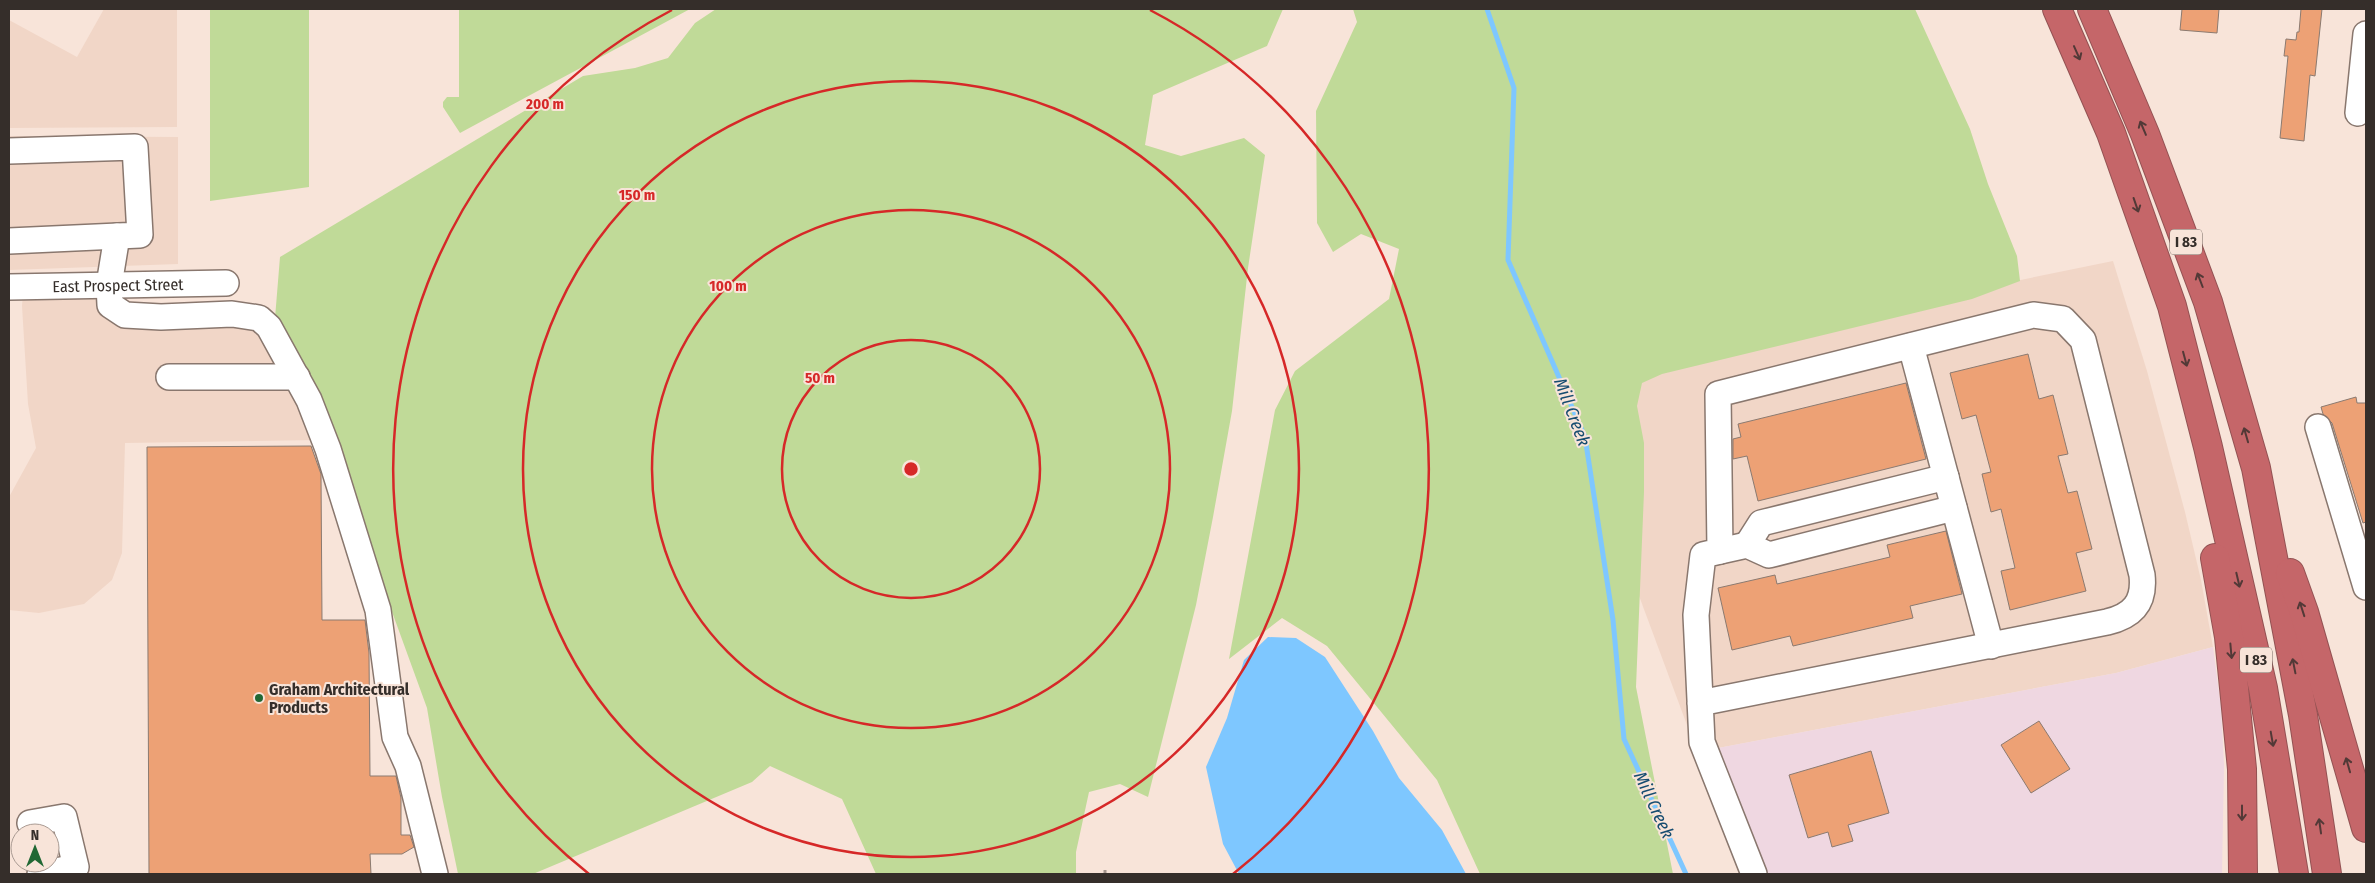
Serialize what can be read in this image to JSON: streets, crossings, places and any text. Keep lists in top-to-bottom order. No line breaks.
{"streets":{"highway":["I 83"],"street":["East Prospect Street"]},"water":["Mill Creek"],"places":["Graham Architectural Products"],"north":"top","rings":["200 m","150 m","100 m","50 m"]}
